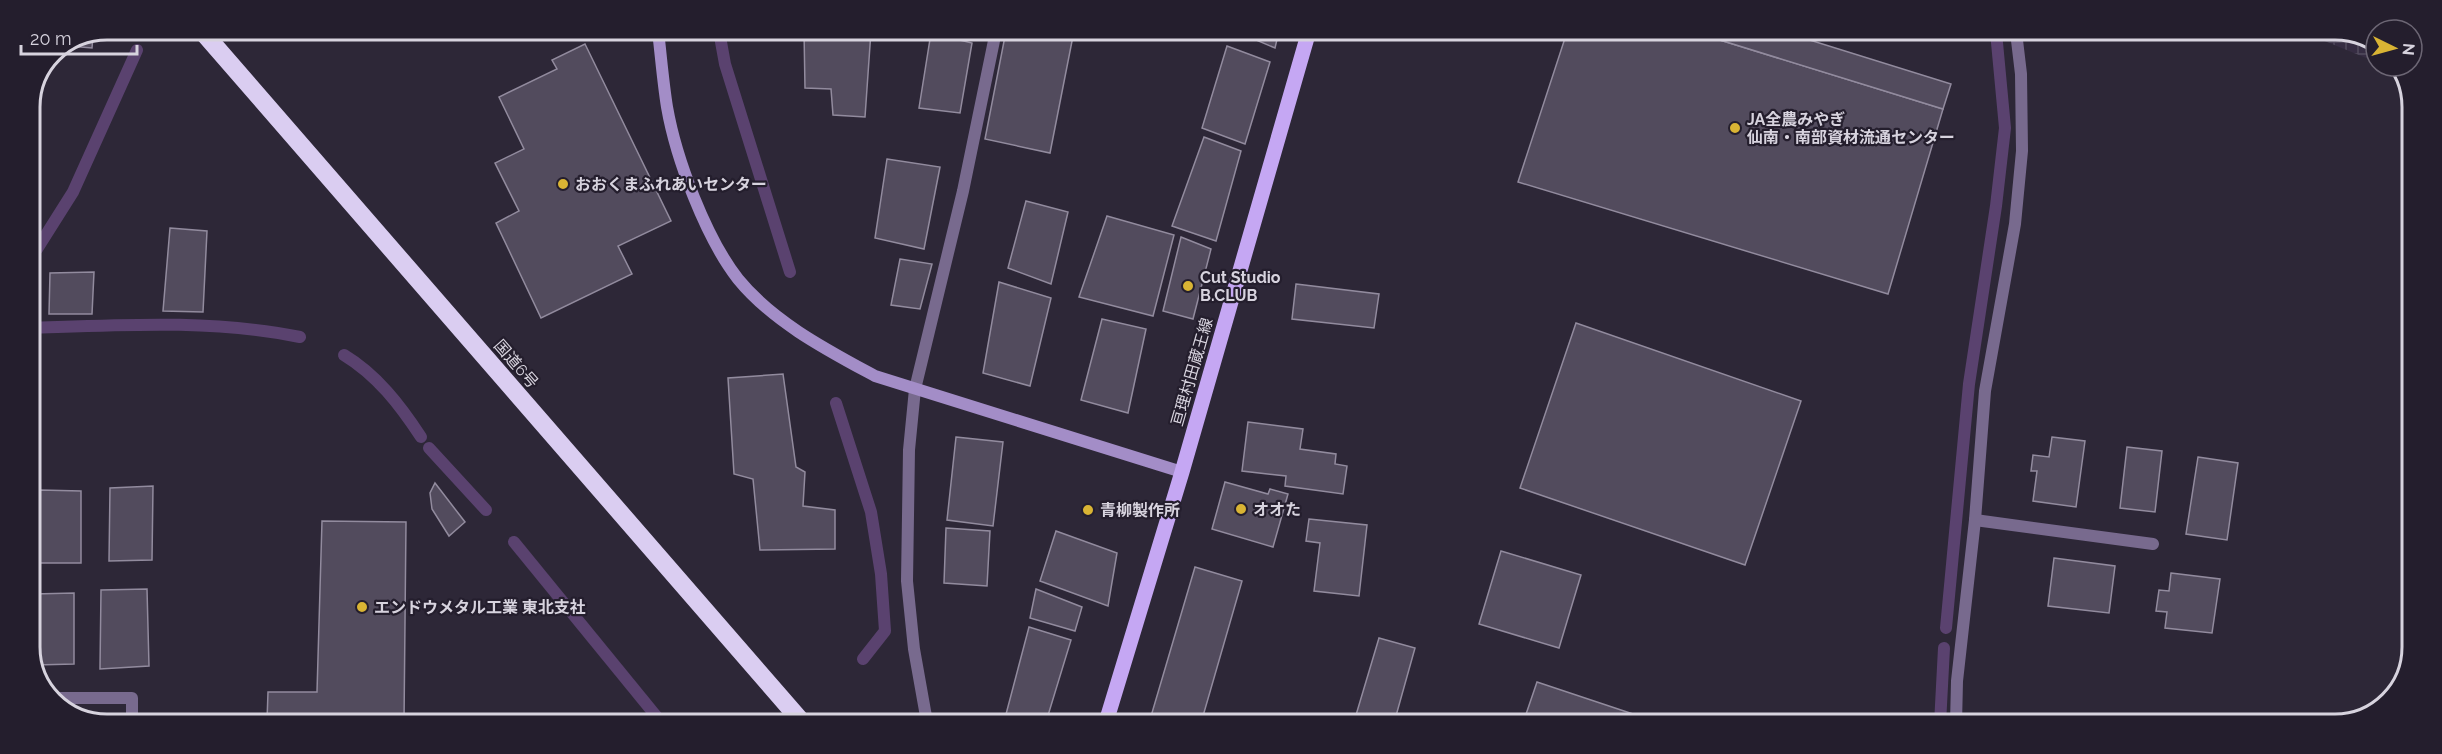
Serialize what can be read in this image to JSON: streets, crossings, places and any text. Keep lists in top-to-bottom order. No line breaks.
{"streets":{"highway":["国道6号"],"main road":["亘理村田蔵王線"]},"places":["JA全農みやぎ 仙南・南部資材流通センター","おおくまふれあいセンター","Cut Studio B.CLUB","オオた","青柳製作所","エンドウメタル工業 東北支社"],"scale_bar":"20 m","north":"right"}
